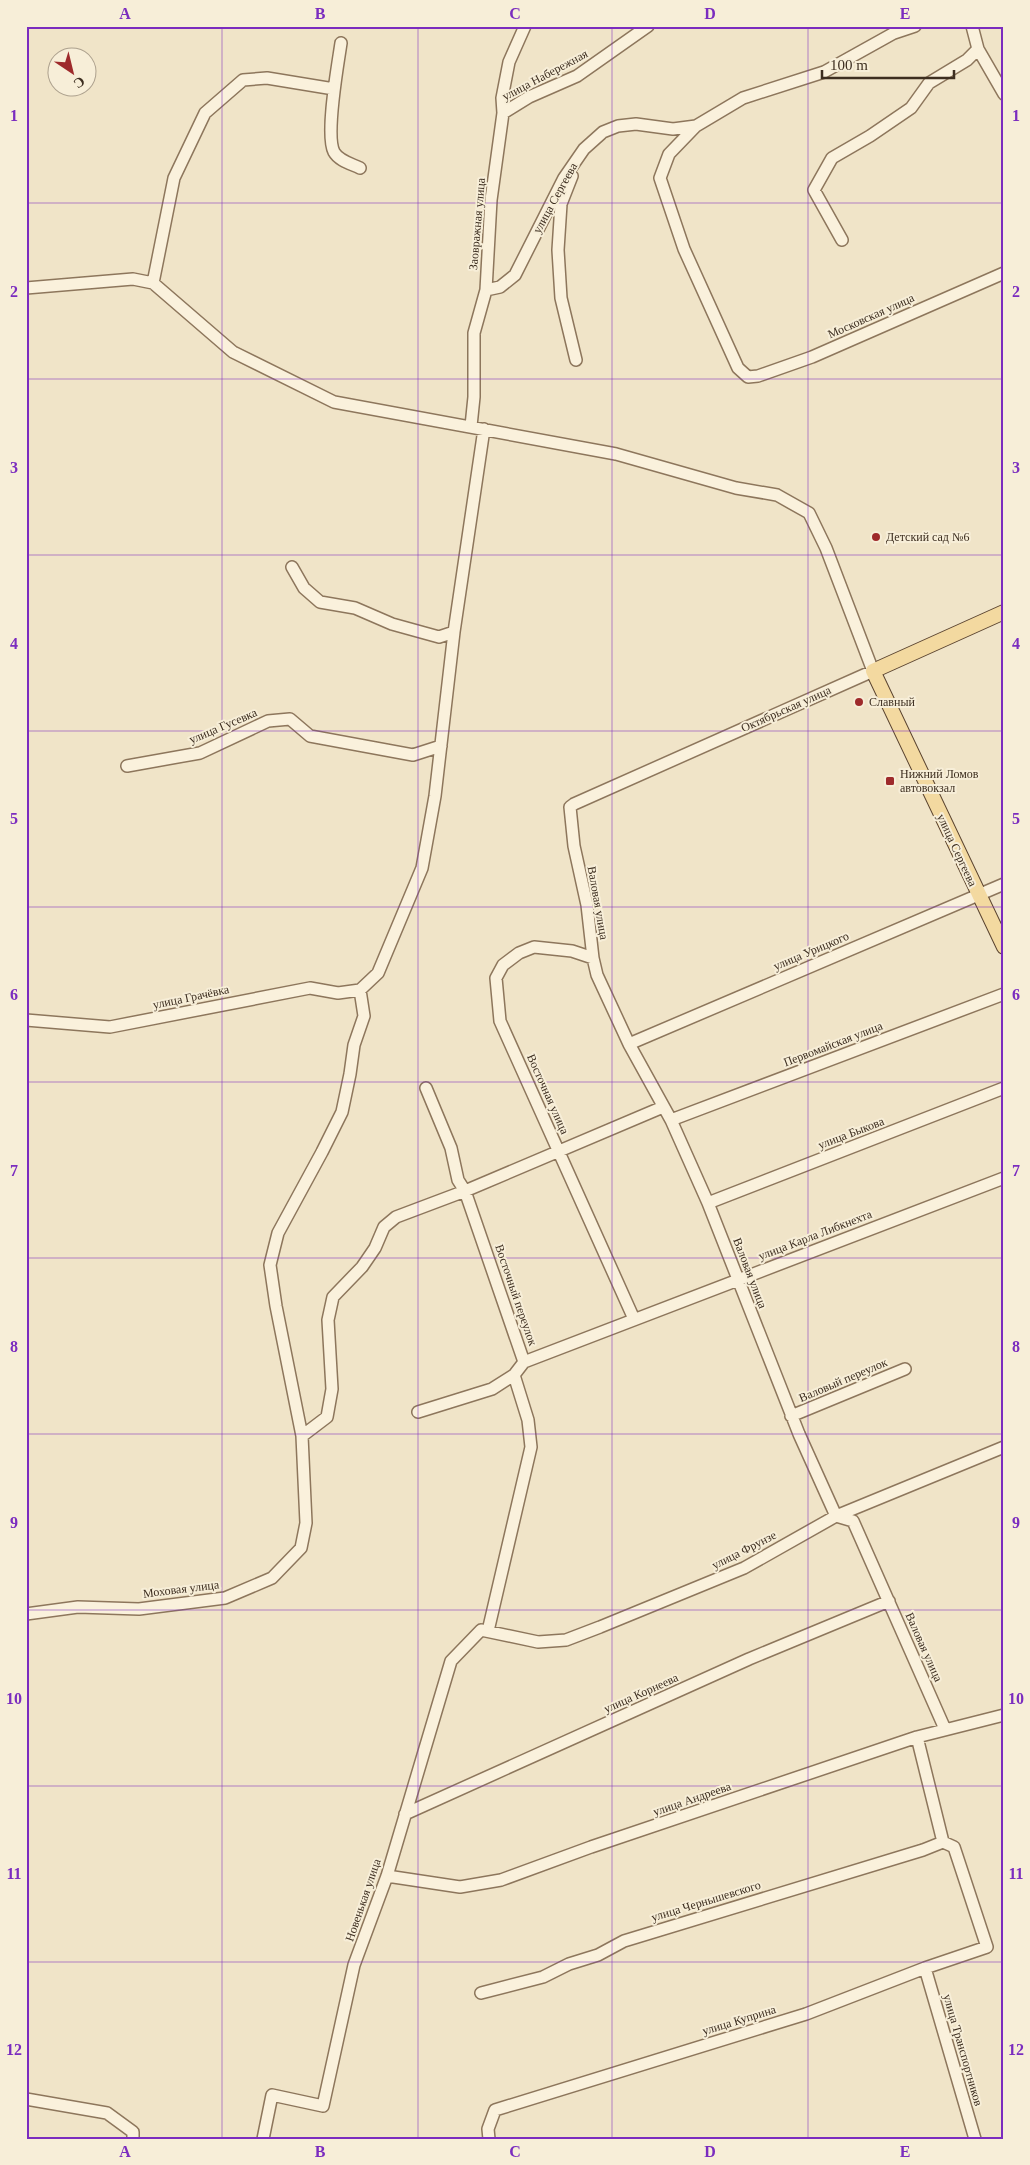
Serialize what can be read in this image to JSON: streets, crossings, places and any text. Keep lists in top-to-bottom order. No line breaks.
{"streets":{"main road":["улица Сергеева","Октябрьская улица"],"street":["улица Набережная","Заовражная улица","Московская улица","улица Гусевка","Валовая улица","улица Урицкого","улица Грачёвка","Первомайская улица","Восточная улица","улица Быкова","улица Карла Либкнехта","Восточный переулок","Валовый переулок","улица Фрунзе","Моховая улица","улица Корнеева","улица Андреева","Новенькая улица","улица Чернышевского","улица Куприна","улица Транспортников"]},"crossings":[["улица Набережная","Заовражная улица"],["улица Сергеева","Заовражная улица"],["улица Сергеева","Октябрьская улица"],["улица Сергеева","улица Урицкого"],["Октябрьская улица","Валовая улица"],["Валовая улица","улица Урицкого"],["Валовая улица","Первомайская улица"],["Валовая улица","Восточная улица"],["Валовая улица","улица Быкова"],["Валовая улица","улица Карла Либкнехта"],["Валовая улица","Валовый переулок"],["Валовая улица","улица Фрунзе"],["Валовая улица","улица Корнеева"],["Валовая улица","улица Андреева"],["улица Грачёвка","Моховая улица"],["Восточная улица","улица Карла Либкнехта"],["улица Карла Либкнехта","Восточный переулок"],["улица Фрунзе","Новенькая улица"],["улица Корнеева","Новенькая улица"],["улица Андреева","Новенькая улица"],["улица Чернышевского","улица Куприна"],["улица Куприна","улица Транспортников"]],"places":{"other":["Детский сад №6","Славный"],"transit":["Нижний Ломов автовокзал"]},"scale_bar":"100 m","north":"bottom right","grid":{"columns":["A","B","C","D","E"],"rows":["1","2","3","4","5","6","7","8","9","10","11","12"]}}
